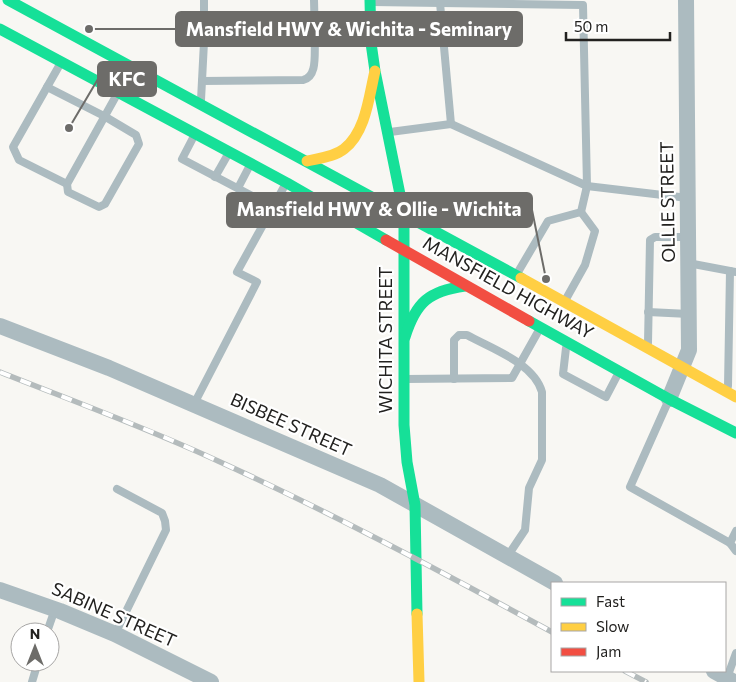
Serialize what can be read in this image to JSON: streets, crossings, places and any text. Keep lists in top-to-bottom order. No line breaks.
{"streets":{"main road":["MANSFIELD HIGHWAY","WICHITA STREET"],"street":["OLLIE STREET","BISBEE STREET","SABINE STREET"]},"crossings":[["OLLIE STREET","MANSFIELD HIGHWAY"],["MANSFIELD HIGHWAY","WICHITA STREET"],["WICHITA STREET","BISBEE STREET"]],"places":["Mansfield HWY & Wichita - Seminary","KFC","Mansfield HWY & Ollie - Wichita"],"legend":["Fast","Slow","Jam"],"scale_bar":"50 m","north":"top"}
